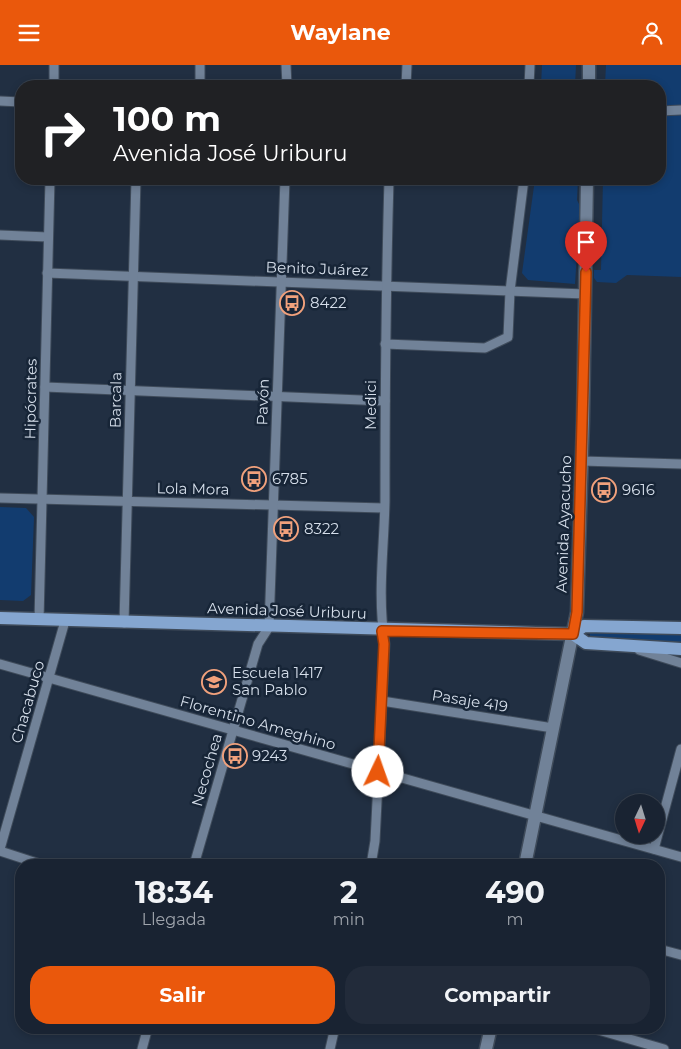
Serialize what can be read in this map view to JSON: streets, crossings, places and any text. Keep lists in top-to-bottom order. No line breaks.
{"streets":{"main road":["Avenida Ayacucho","Avenida José Uriburu"],"street":["Benito Juárez","Hipócrates","Barcala","Pavón","Medici","Lola Mora","Pasaje 419","Chacabuco","Florentino Ameghino","Necochea"]},"crossings":[["Benito Juárez","Hipócrates"],["Benito Juárez","Barcala"],["Benito Juárez","Pavón"],["Benito Juárez","Medici"],["Benito Juárez","Avenida Ayacucho"],["Hipócrates","Lola Mora"],["Hipócrates","Avenida José Uriburu"],["Barcala","Lola Mora"],["Barcala","Avenida José Uriburu"],["Pavón","Lola Mora"],["Pavón","Avenida José Uriburu"],["Pavón","Necochea"],["Medici","Lola Mora"],["Medici","Avenida José Uriburu"],["Medici","Pasaje 419"],["Medici","Florentino Ameghino"],["Avenida Ayacucho","Avenida José Uriburu"],["Avenida Ayacucho","Pasaje 419"],["Avenida Ayacucho","Florentino Ameghino"],["Avenida José Uriburu","Chacabuco"],["Avenida José Uriburu","Necochea"],["Chacabuco","Florentino Ameghino"],["Florentino Ameghino","Necochea"]],"places":{"bus stop":["8422","6785","9616","8322","9243"],"school or university":["Escuela 1417 San Pablo"]},"north":"bottom","page":{"header":"Waylane","turn":["100 m","Avenida José Uriburu"],"eta":["18:34","Llegada","2","min","490","m"],"buttons":["Salir","Compartir"]}}
